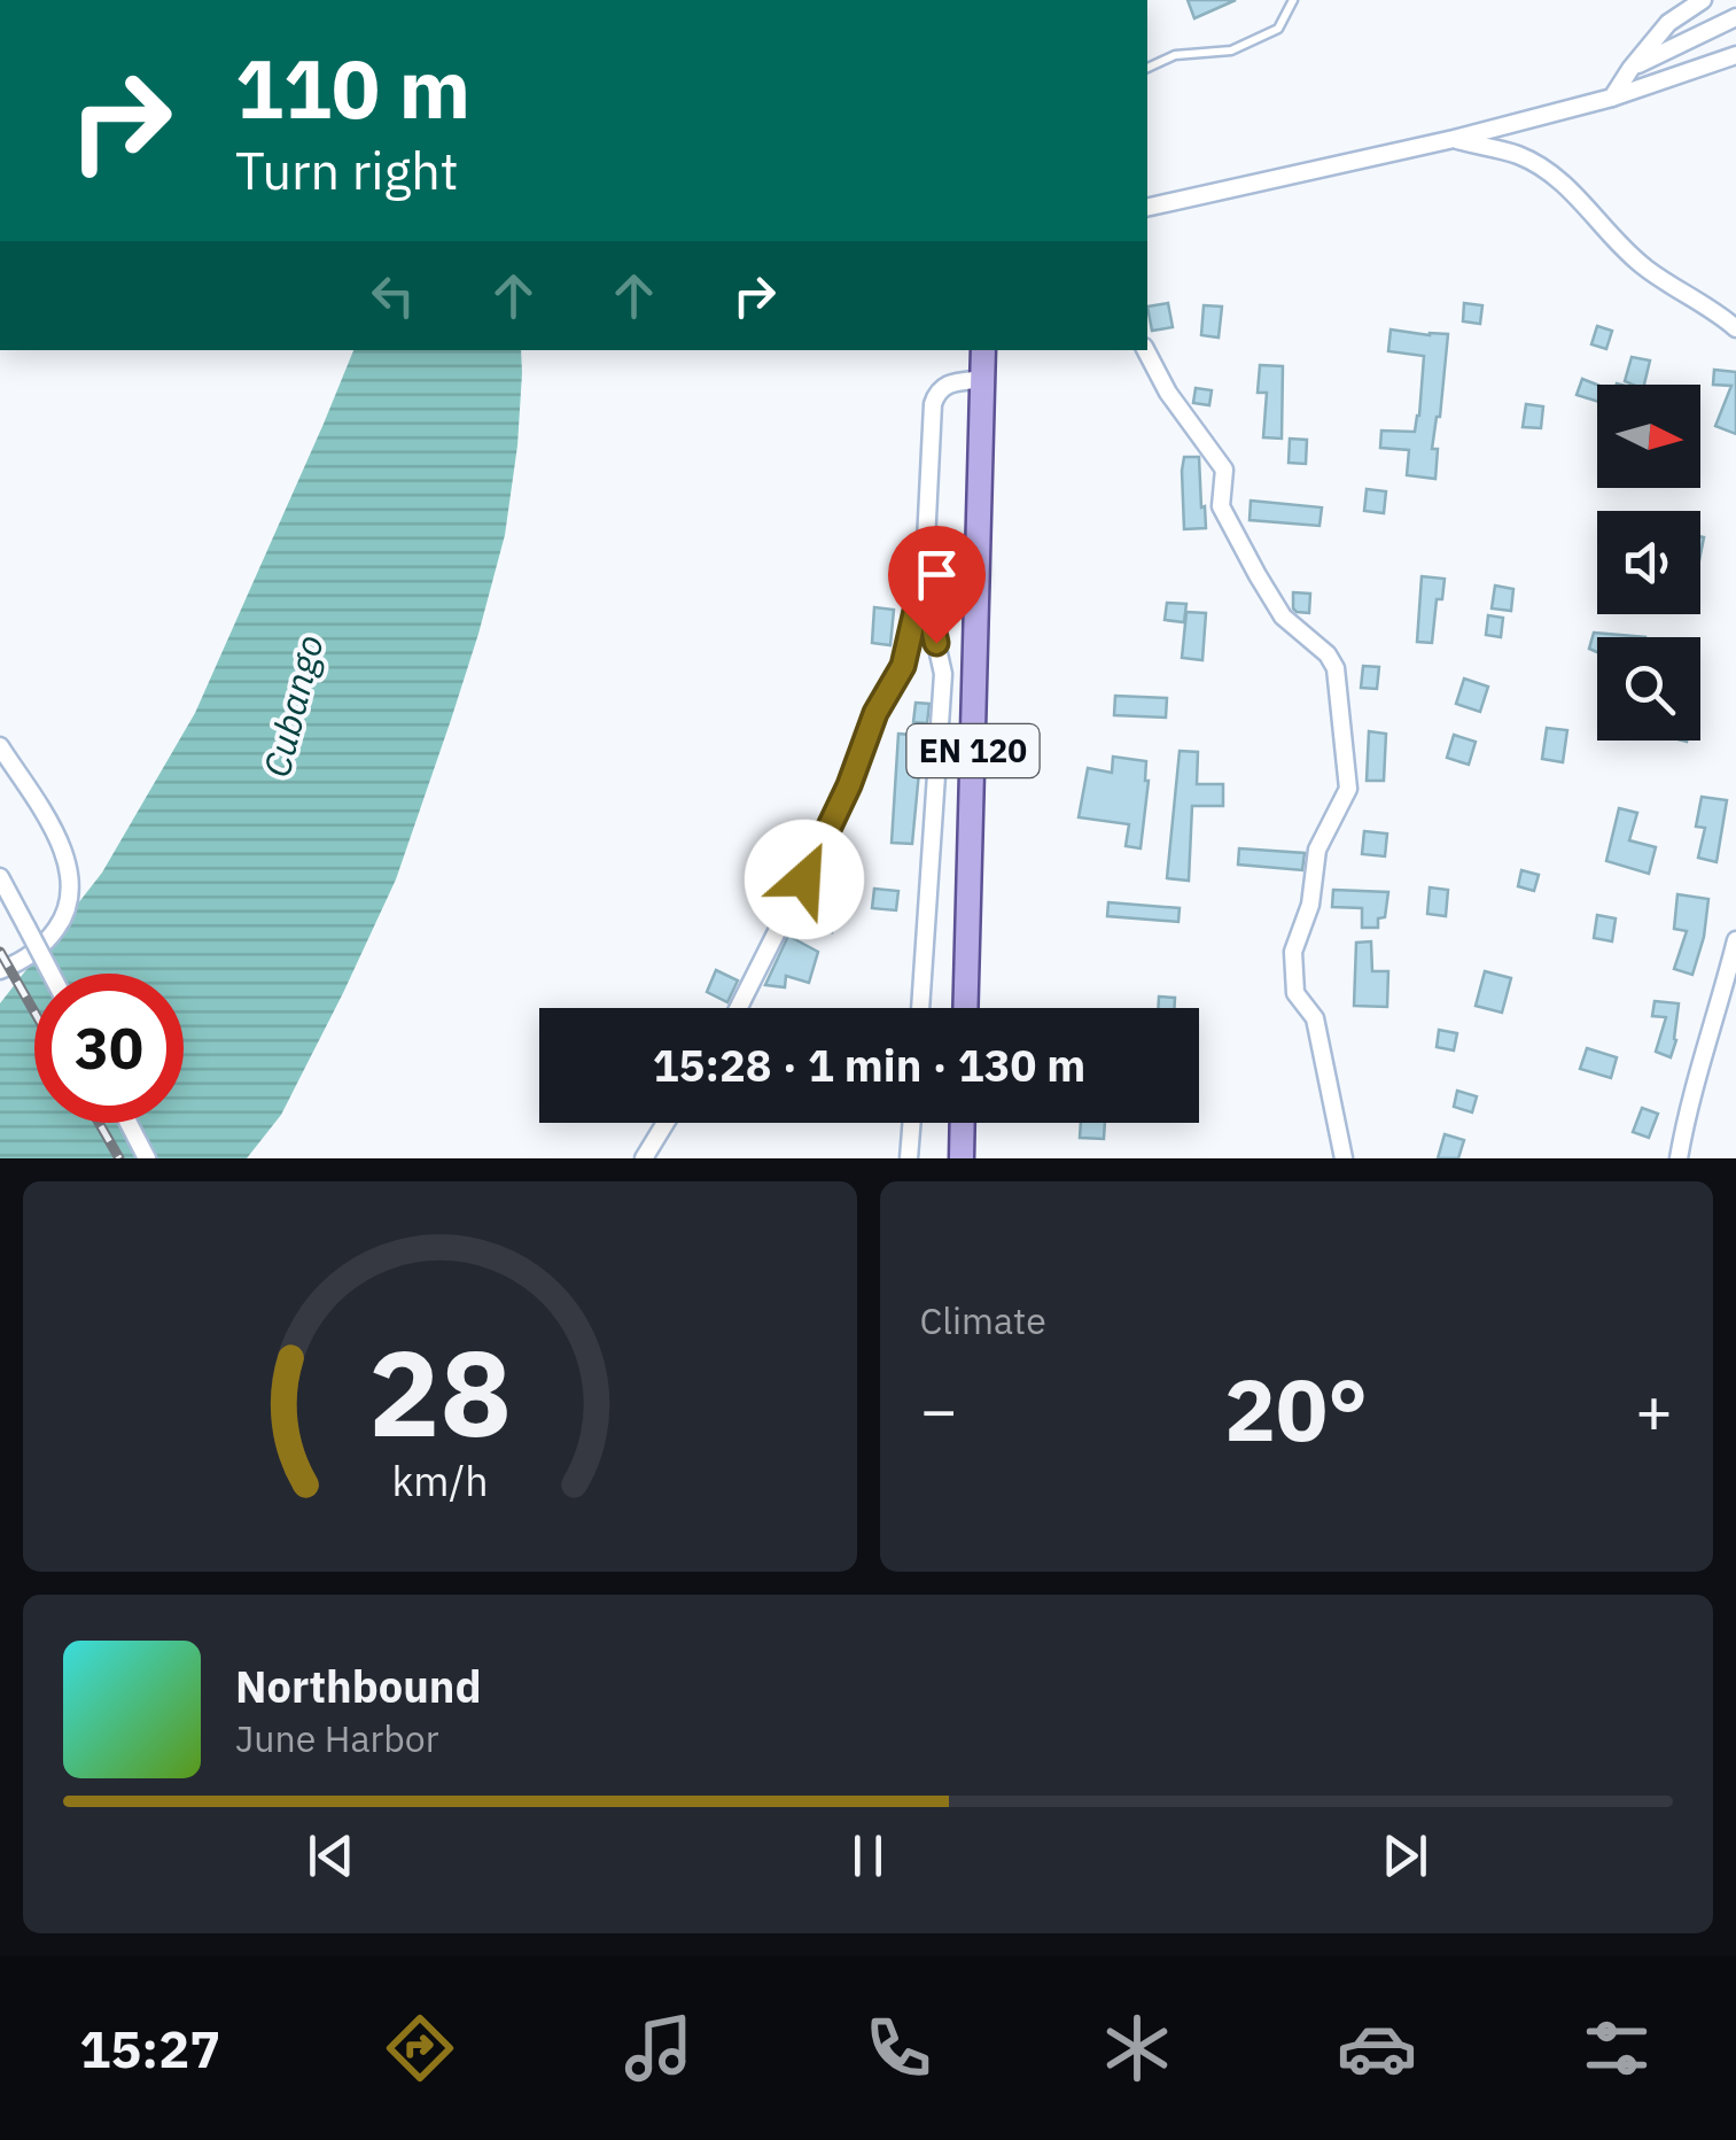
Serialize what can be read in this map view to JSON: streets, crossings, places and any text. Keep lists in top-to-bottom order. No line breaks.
{"streets":{"main road":["EN 120"]},"water":["Cubango"],"north":"right","page":{"turn":["110 m","Turn right"],"limit":"30","trip":"15:28 · 1 min · 130 m","tile":"Climate","heat":["−","20°","+"],"song":["Northbound","June Harbor"],"tabs":"15:27","gauge":["28","km/h"]}}
